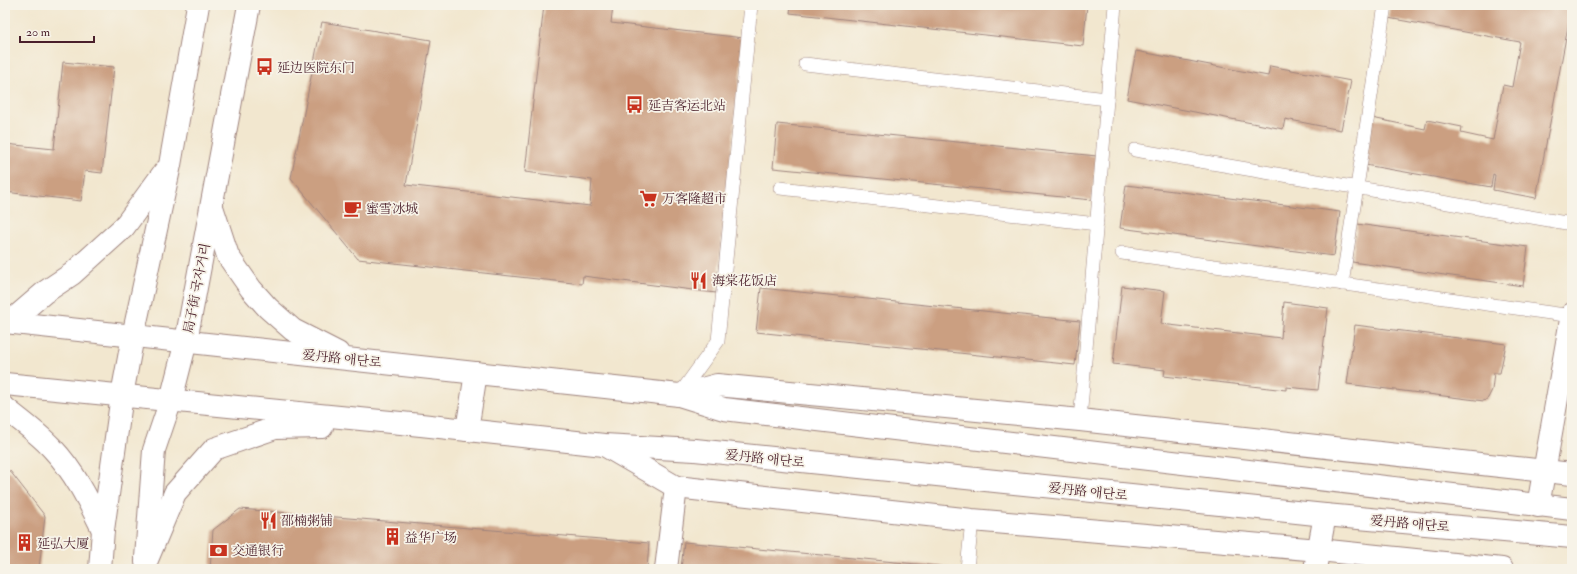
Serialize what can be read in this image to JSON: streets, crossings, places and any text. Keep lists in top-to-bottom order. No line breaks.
{"streets":{"main road":["局子街 국자거리","爱丹路 애단로"]},"crossings":[["局子街 국자거리","爱丹路 애단로"]],"places":{"bus stop":["延边医院东门","延吉客运北站"],"supermarket":["万客隆超市"],"cafe":["蜜雪冰城"],"restaurant":["海棠花饭店","邵楠粥铺"],"building":["益华广场","延弘大厦"],"bank":["交通银行"]},"scale_bar":"20 m"}
